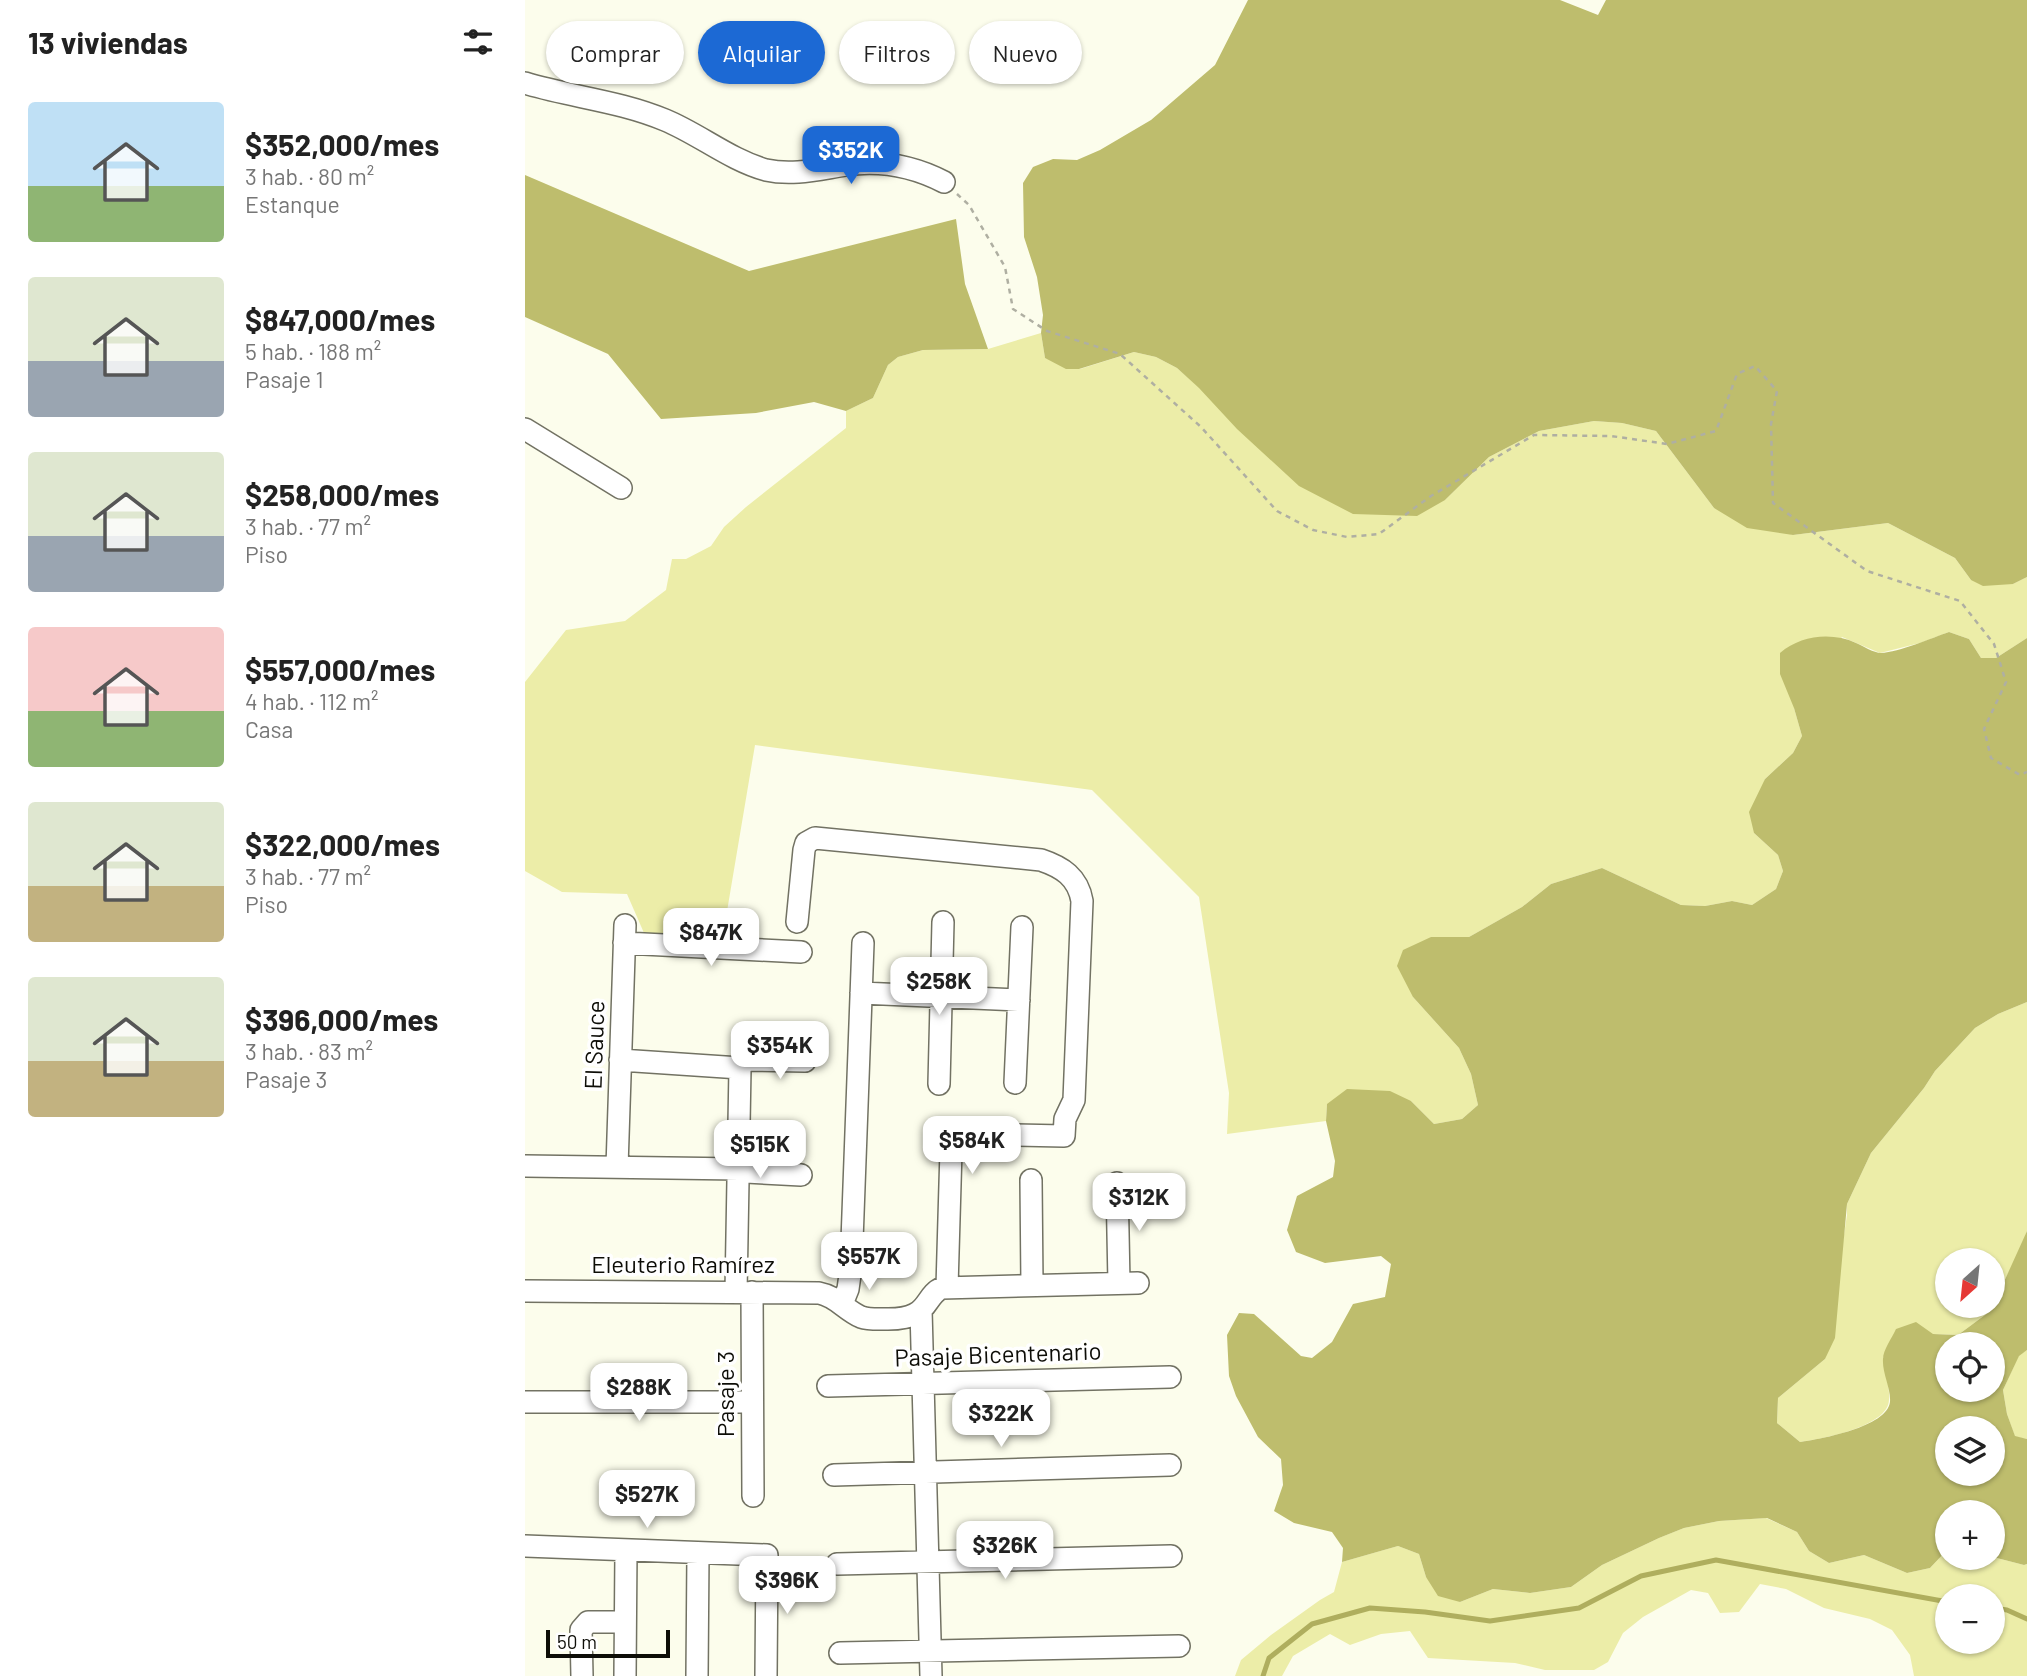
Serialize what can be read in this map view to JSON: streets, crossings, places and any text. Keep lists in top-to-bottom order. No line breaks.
{"streets":{"street":["El Sauce","Eleuterio Ramírez","Pasaje Bicentenario","Pasaje 3"]},"crossings":[["Eleuterio Ramírez","Pasaje 3"]],"scale_bar":"50 m","north":"bottom left","page":{"heading":"13 viviendas","chip":["Comprar","Alquilar","Filtros","Nuevo"],"list":[{"name":"$352,000/mes","note":"3 hab. · 80 m² · Estanque"},{"name":"$847,000/mes","note":"5 hab. · 188 m² · Pasaje 1"},{"name":"$258,000/mes","note":"3 hab. · 77 m² · Piso"},{"name":"$557,000/mes","note":"4 hab. · 112 m² · Casa"},{"name":"$322,000/mes","note":"3 hab. · 77 m² · Piso"},{"name":"$396,000/mes","note":"3 hab. · 83 m² · Pasaje 3"}],"price":["$352K","$847K","$258K","$354K","$584K","$515K","$312K","$557K","$288K","$322K","$527K","$326K","$396K"],"map_buttons":["+","−"],"scale":"50 m"}}
